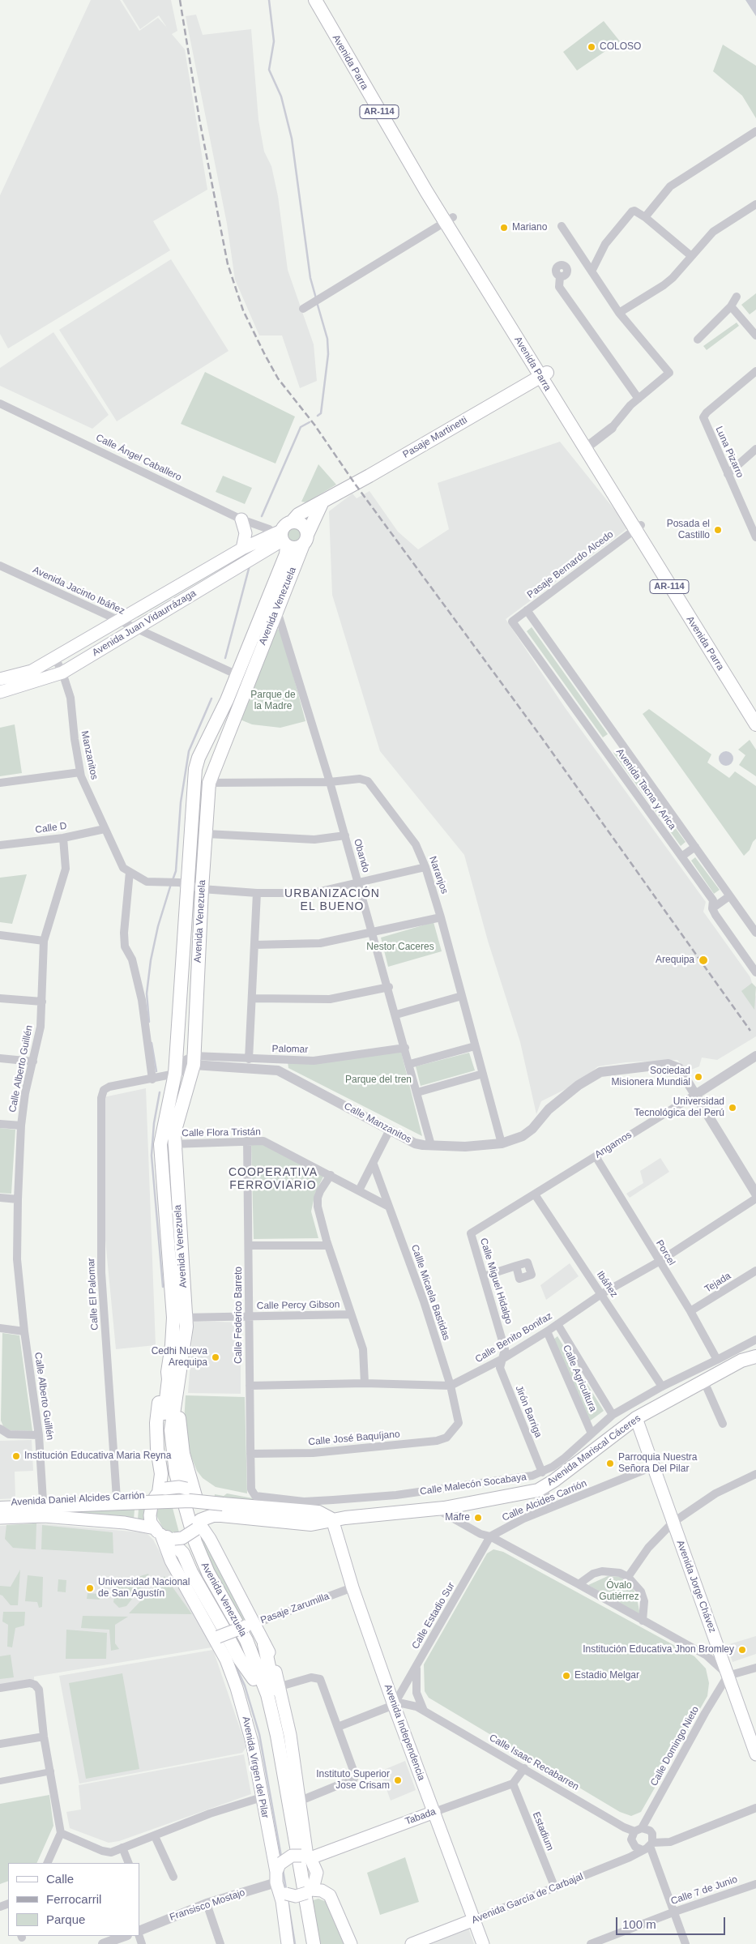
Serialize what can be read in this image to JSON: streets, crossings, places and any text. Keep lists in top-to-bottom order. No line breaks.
{"streets":{"main road":["Avenida Parra","AR-114","Pasaje Martinetti","Avenida Venezuela","Avenida Juan Vidaurrázaga","Avenida Mariscal Cáceres","Calle Malecón Socabaya","Avenida Daniel Alcides Carrión","Avenida Jorge Chávez","Pasaje Zarumilla","Avenida Independencia","Avenida Virgen del Pilar","Tabada","Avenida García de Carbajal"],"street":["Luna Pizarro","Calle Ángel Caballero","Pasaje Bernardo Alcedo","Avenida Jacinto Ibáñez","Manzanitos","Avenida Tacna y Arica","Calle D","Obando","Naranjos","Palomar","Calle Alberto Guillén","Calle Manzanitos","Calle Flora Tristán","Angamos","Porcel","Calle Miguel Hidalgo","Tejada","Ibáñez","Callle Micaela Bastidas","Calle El Palomar","Calle Percy Gibson","Calle Federico Barreto","Calle Benito Bonifaz","Calle Agricultura","Jirón Barriga","Calle José Baquíjano","Calle Alcides Carrión","Calle Estadio Sur","Calle Domingo Nieto","Calle Isaac Recabarren","Estadium","Calle 7 de Junio","Fransisco Mostajo"]},"crossings":[["Avenida Parra","Pasaje Martinetti"],["Avenida Parra","Pasaje Bernardo Alcedo"],["Pasaje Martinetti","Calle Ángel Caballero"],["Pasaje Martinetti","Avenida Venezuela"],["Pasaje Martinetti","Avenida Juan Vidaurrázaga"],["Calle Ángel Caballero","Avenida Venezuela"],["Calle Ángel Caballero","Avenida Juan Vidaurrázaga"],["Pasaje Bernardo Alcedo","Avenida Tacna y Arica"],["Avenida Jacinto Ibáñez","Avenida Venezuela"],["Avenida Jacinto Ibáñez","Avenida Juan Vidaurrázaga"],["Avenida Venezuela","Avenida Juan Vidaurrázaga"],["Avenida Venezuela","Manzanitos"],["Avenida Venezuela","Obando"],["Avenida Venezuela","Naranjos"],["Avenida Venezuela","Palomar"],["Avenida Venezuela","Calle Manzanitos"],["Avenida Venezuela","Calle Flora Tristán"],["Avenida Venezuela","Calle Percy Gibson"],["Avenida Venezuela","Calle Malecón Socabaya"],["Avenida Venezuela","Avenida Daniel Alcides Carrión"],["Avenida Venezuela","Pasaje Zarumilla"],["Avenida Venezuela","Avenida Virgen del Pilar"],["Avenida Venezuela","Tabada"],["Avenida Venezuela","Fransisco Mostajo"],["Avenida Juan Vidaurrázaga","Manzanitos"],["Manzanitos","Calle D"],["Manzanitos","Obando"],["Manzanitos","Naranjos"],["Calle D","Calle Alberto Guillén"],["Obando","Naranjos"],["Obando","Palomar"],["Obando","Calle Manzanitos"],["Naranjos","Calle Manzanitos"],["Palomar","Calle Manzanitos"],["Calle Alberto Guillén","Avenida Daniel Alcides Carrión"],["Calle Manzanitos","Angamos"],["Calle Manzanitos","Calle El Palomar"],["Calle Flora Tristán","Callle Micaela Bastidas"],["Calle Flora Tristán","Calle Federico Barreto"],["Angamos","Porcel"],["Angamos","Calle Miguel Hidalgo"],["Angamos","Ibáñez"],["Porcel","Tejada"],["Porcel","Calle Benito Bonifaz"],["Porcel","Calle Malecón Socabaya"],["Calle Miguel Hidalgo","Calle Benito Bonifaz"],["Calle Miguel Hidalgo","Jirón Barriga"],["Ibáñez","Calle Benito Bonifaz"],["Ibáñez","Calle Malecón Socabaya"],["Callle Micaela Bastidas","Calle Benito Bonifaz"],["Callle Micaela Bastidas","Calle José Baquíjano"],["Calle El Palomar","Avenida Daniel Alcides Carrión"],["Calle Percy Gibson","Calle Federico Barreto"],["Calle Federico Barreto","Calle Benito Bonifaz"],["Calle Federico Barreto","Calle José Baquíjano"],["Calle Federico Barreto","Calle Malecón Socabaya"],["Calle Benito Bonifaz","Calle Agricultura"],["Calle Benito Bonifaz","Jirón Barriga"],["Calle Agricultura","Calle Malecón Socabaya"],["Jirón Barriga","Calle Malecón Socabaya"],["Avenida Mariscal Cáceres","Calle Malecón Socabaya"],["Avenida Mariscal Cáceres","Avenida Jorge Chávez"],["Calle Malecón Socabaya","Avenida Daniel Alcides Carrión"],["Calle Malecón Socabaya","Avenida Independencia"],["Calle Malecón Socabaya","Avenida Virgen del Pilar"],["Avenida Daniel Alcides Carrión","Avenida Virgen del Pilar"],["Calle Alcides Carrión","Avenida Jorge Chávez"],["Calle Alcides Carrión","Calle Estadio Sur"],["Avenida Jorge Chávez","Calle Domingo Nieto"],["Pasaje Zarumilla","Avenida Independencia"],["Pasaje Zarumilla","Avenida Virgen del Pilar"],["Calle Estadio Sur","Avenida Independencia"],["Calle Estadio Sur","Calle Isaac Recabarren"],["Avenida Independencia","Calle Isaac Recabarren"],["Avenida Independencia","Tabada"],["Avenida Independencia","Avenida García de Carbajal"],["Calle Domingo Nieto","Calle Isaac Recabarren"],["Calle Domingo Nieto","Avenida García de Carbajal"],["Calle Isaac Recabarren","Avenida García de Carbajal"],["Avenida Virgen del Pilar","Tabada"],["Avenida Virgen del Pilar","Fransisco Mostajo"],["Tabada","Estadium"],["Tabada","Fransisco Mostajo"],["Estadium","Avenida García de Carbajal"]],"districts":["URBANIZACIÓN EL BUENO","COOPERATIVA FERROVIARIO"],"parks":["Parque de la Madre","Nestor Caceres","Parque del tren","Óvalo Gutiérrez"],"places":["COLOSO","Mariano","Posada el Castillo","Arequipa","Sociedad Misionera Mundial","Universidad Tecnológica del Perú","Cedhi Nueva Arequipa","Institución Educativa Maria Reyna","Parroquia Nuestra Señora Del Pilar","Mafre","Universidad Nacional de San Agustín","Institución Educativa Jhon Bromley","Estadio Melgar","Instituto Superior Jose Crisam"],"legend":["Calle","Ferrocarril","Parque"],"scale_bar":"100 m"}
